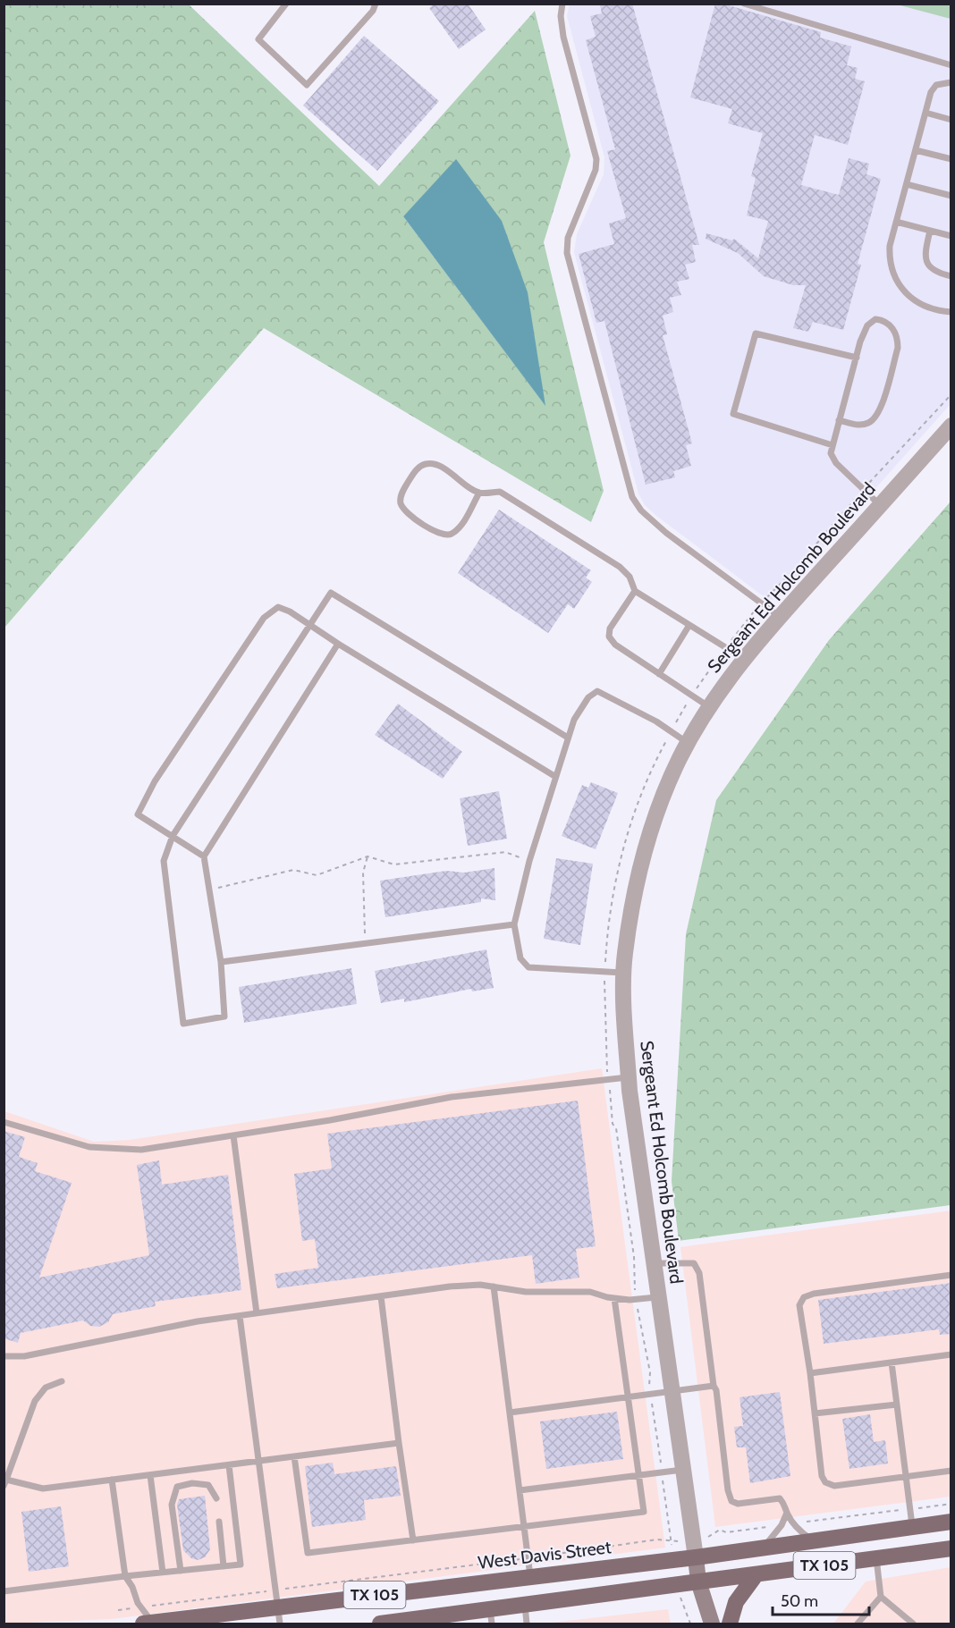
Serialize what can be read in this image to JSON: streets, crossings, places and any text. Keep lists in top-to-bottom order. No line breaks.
{"streets":{"main road":["West Davis Street","TX 105"],"street":["Sergeant Ed Holcomb Boulevard"]},"crossings":[["Sergeant Ed Holcomb Boulevard","West Davis Street"]],"scale_bar":"50 m"}
